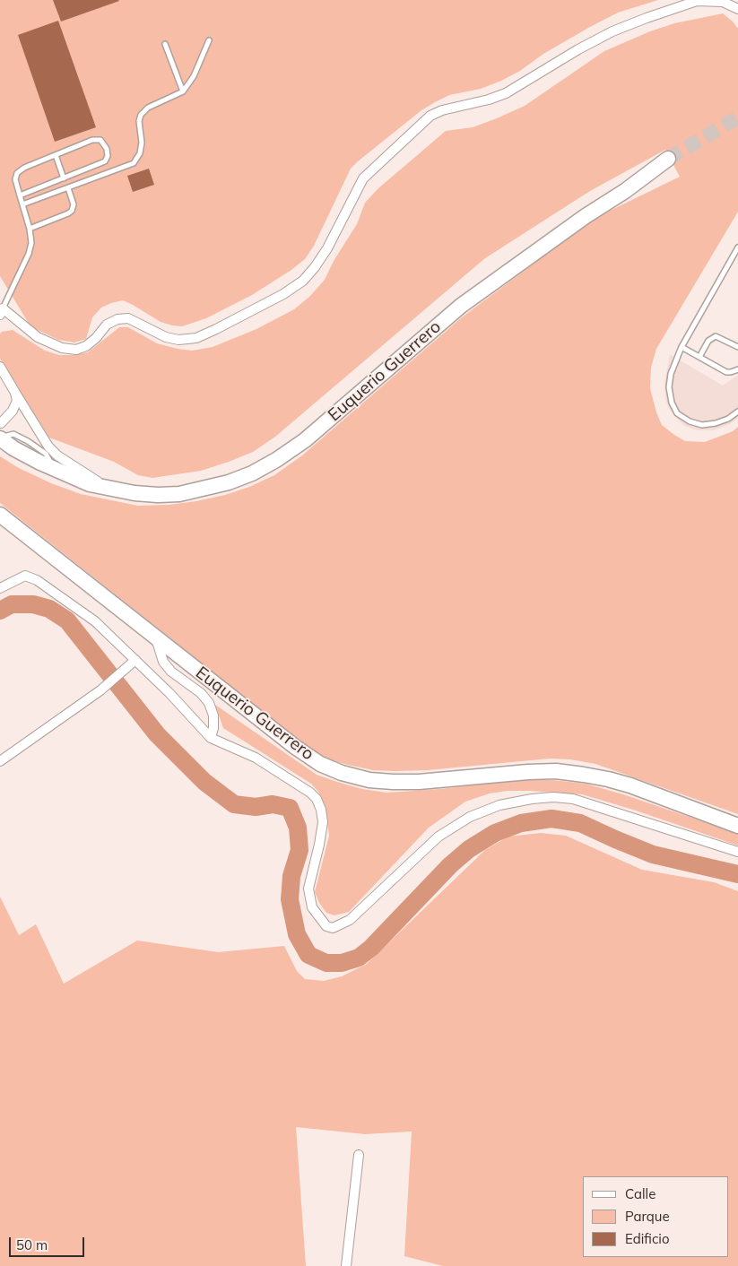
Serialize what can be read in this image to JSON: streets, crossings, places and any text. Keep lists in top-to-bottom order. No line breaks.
{"streets":{"main road":["Euquerio Guerrero"]},"legend":["Calle","Parque","Edificio"],"scale_bar":"50 m"}
